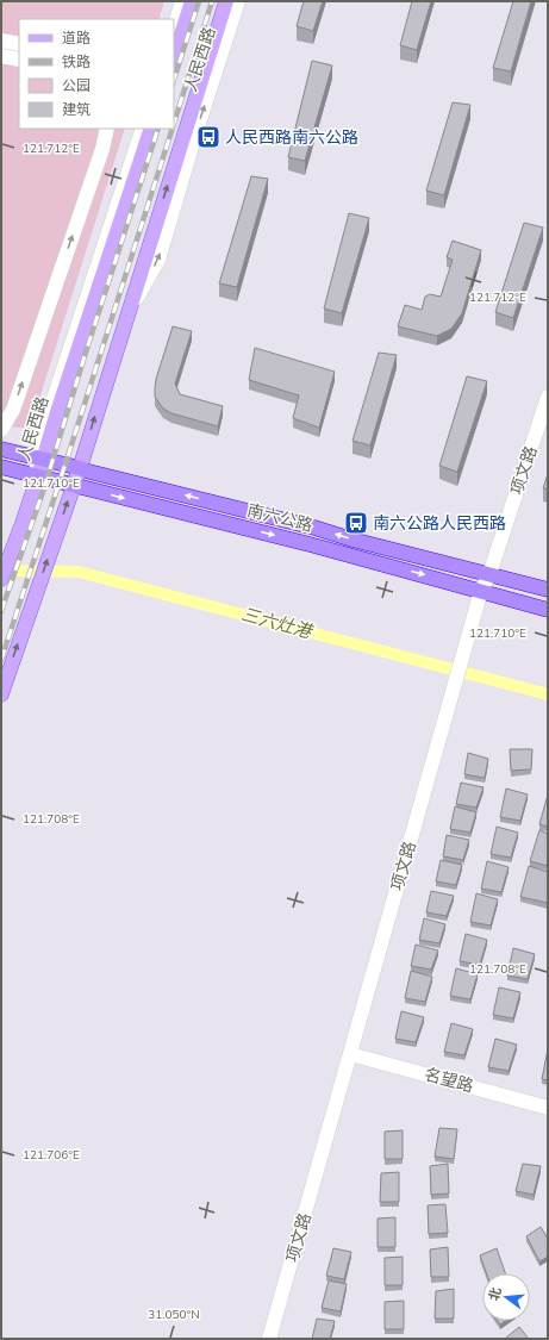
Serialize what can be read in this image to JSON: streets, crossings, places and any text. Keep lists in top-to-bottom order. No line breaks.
{"streets":{"highway":["南六公路"],"main road":["人民西路"],"street":["项文路","名望路"]},"crossings":[["人民西路","南六公路"],["项文路","南六公路"],["项文路","名望路"]],"water":["三六灶港"],"places":{"bus stop":["人民西路南六公路","南六公路人民西路"]},"legend":["道路","铁路","公园","建筑"],"north":"left","coordinates":["121.712°E","121.710°E","121.708°E","121.706°E","31.050°N"]}
